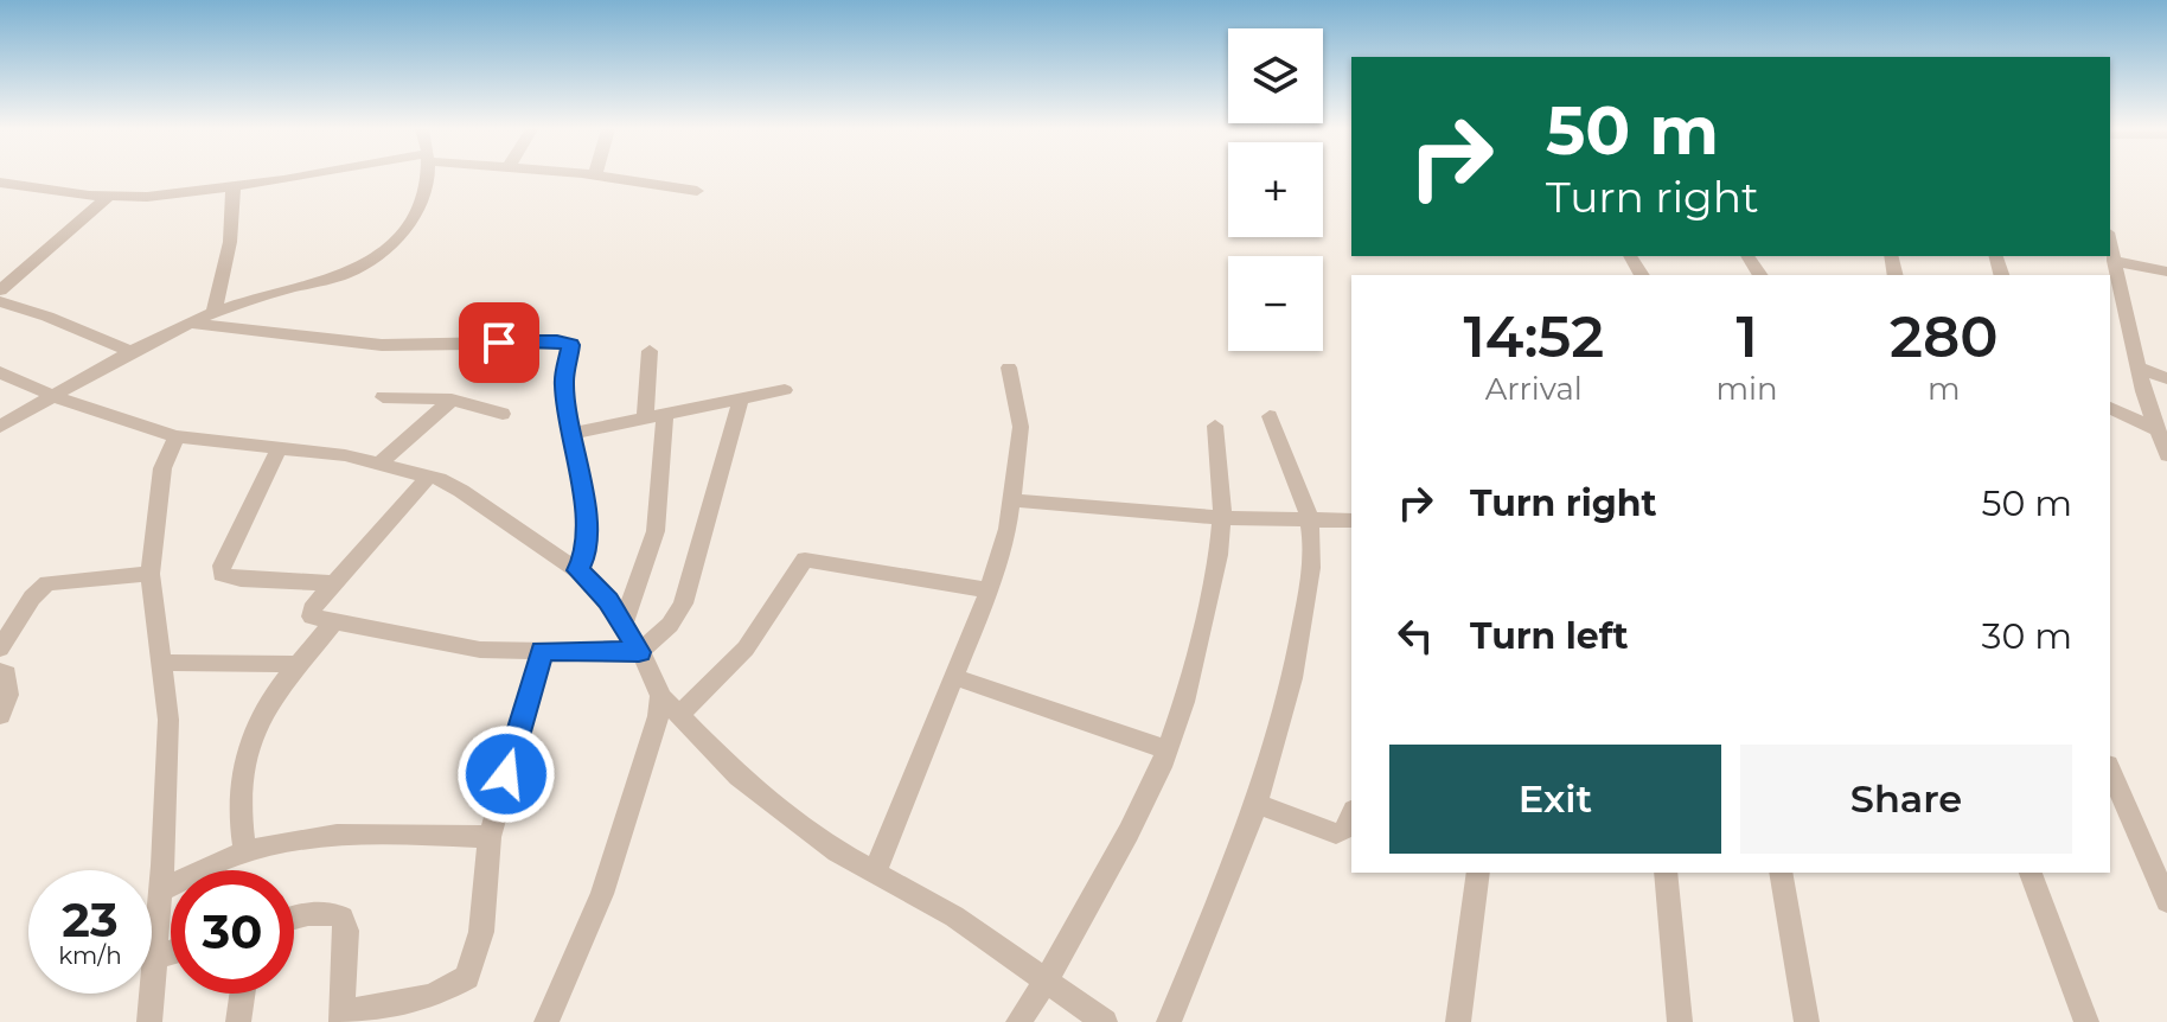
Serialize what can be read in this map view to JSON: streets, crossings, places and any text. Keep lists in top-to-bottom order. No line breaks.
{"page":{"map_buttons":["+","−"],"turn":["50 m","Turn right"],"eta":["14:52","Arrival","1","min","280","m"],"list":[{"name":"Turn right","value":"50 m"},{"name":"Turn left","value":"30 m"}],"buttons":["Exit","Share"],"speed":"23 km/h","limit":"30"}}
